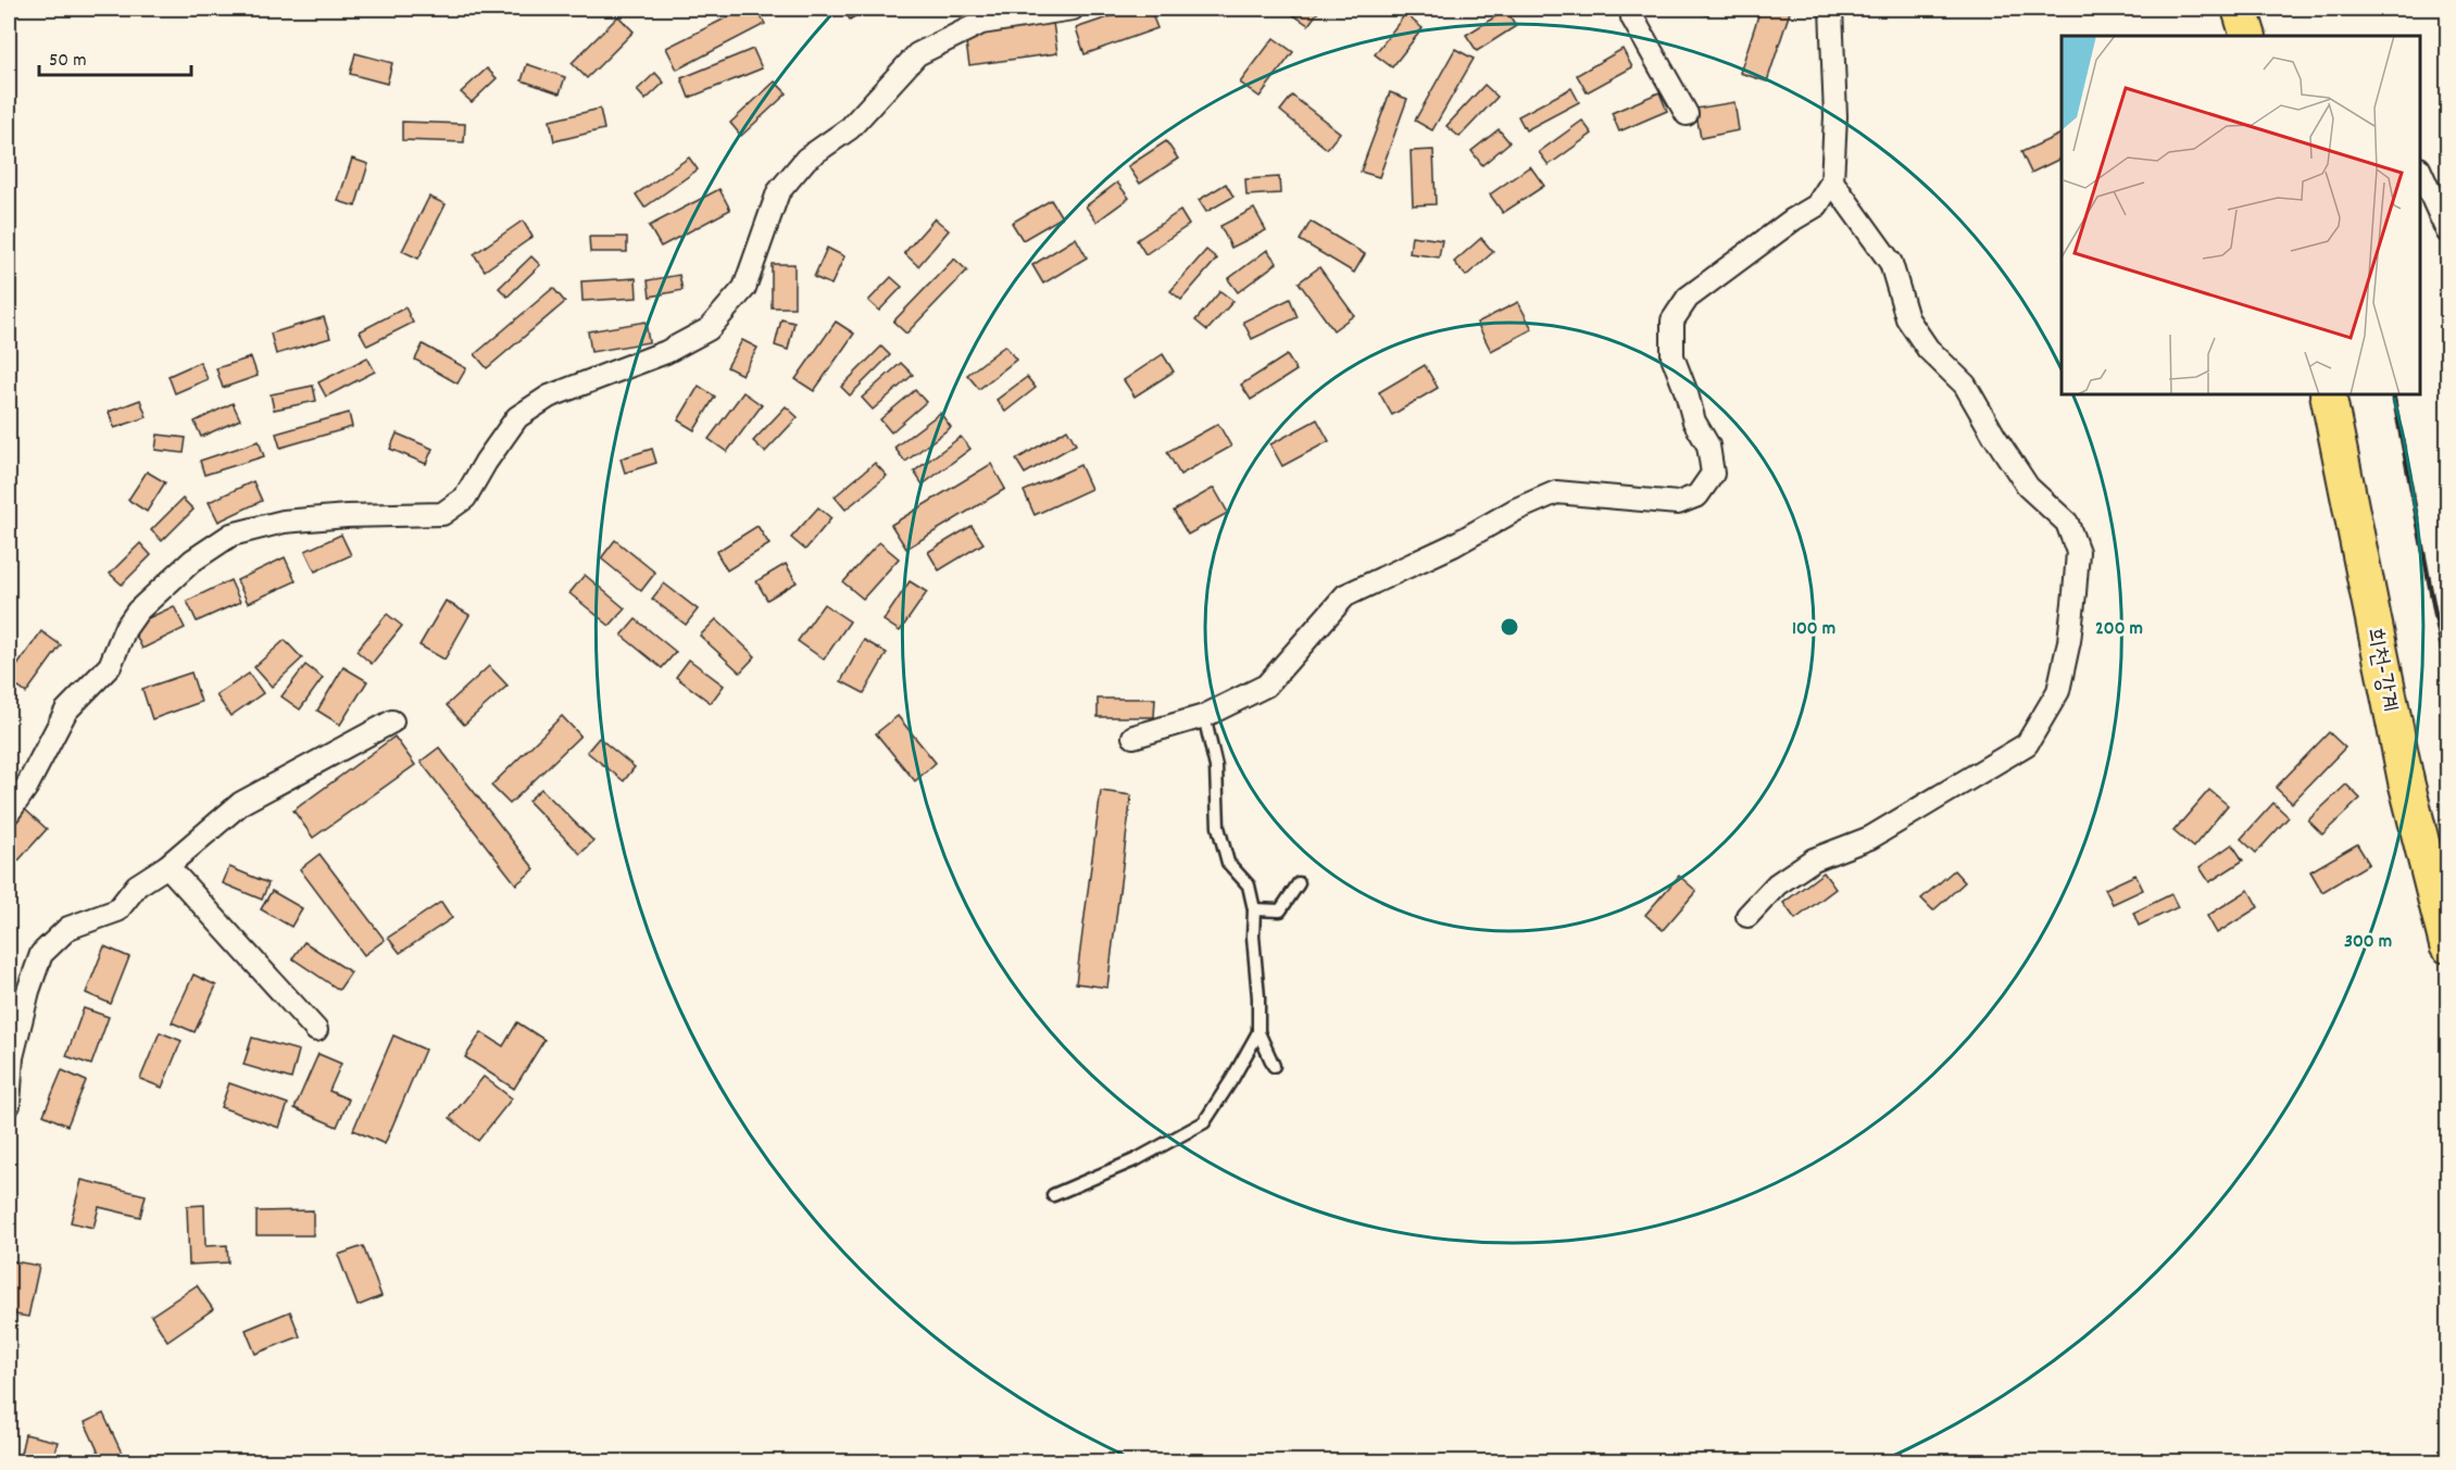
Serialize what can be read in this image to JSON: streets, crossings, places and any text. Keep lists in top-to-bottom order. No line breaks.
{"streets":{"main road":["희천-강계"]},"scale_bar":"50 m","rings":["100 m","200 m","300 m"]}
